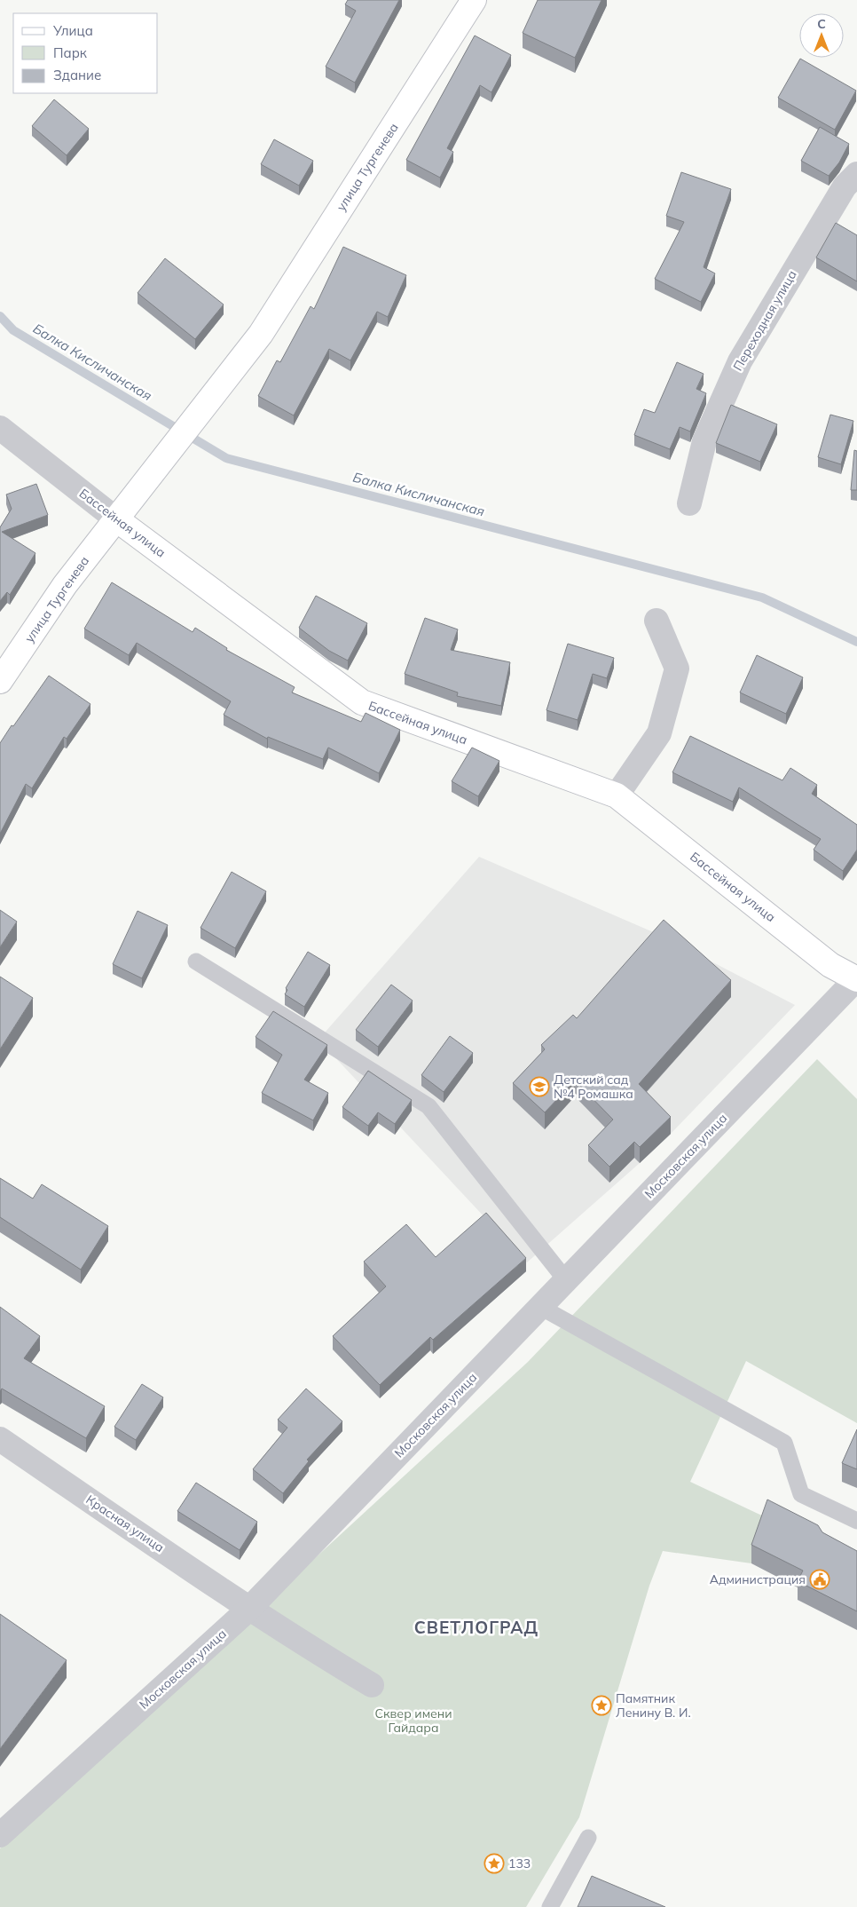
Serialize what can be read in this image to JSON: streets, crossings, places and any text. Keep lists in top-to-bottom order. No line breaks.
{"streets":{"street":["улица Тургенева","Переходная улица","Бассейная улица","Московская улица","Красная улица"]},"crossings":[["улица Тургенева","Бассейная улица"],["Бассейная улица","Московская улица"],["Московская улица","Красная улица"]],"districts":["СВЕТЛОГРАД"],"water":["Балка Кисличанская"],"parks":["Сквер имени Гайдара"],"places":{"school or university":["Детский сад №4 Ромашка"],"public building":["Администрация"],"place":["Памятник Ленину В. И.","133"]},"legend":["Улица","Парк","Здание"],"north":"top"}
